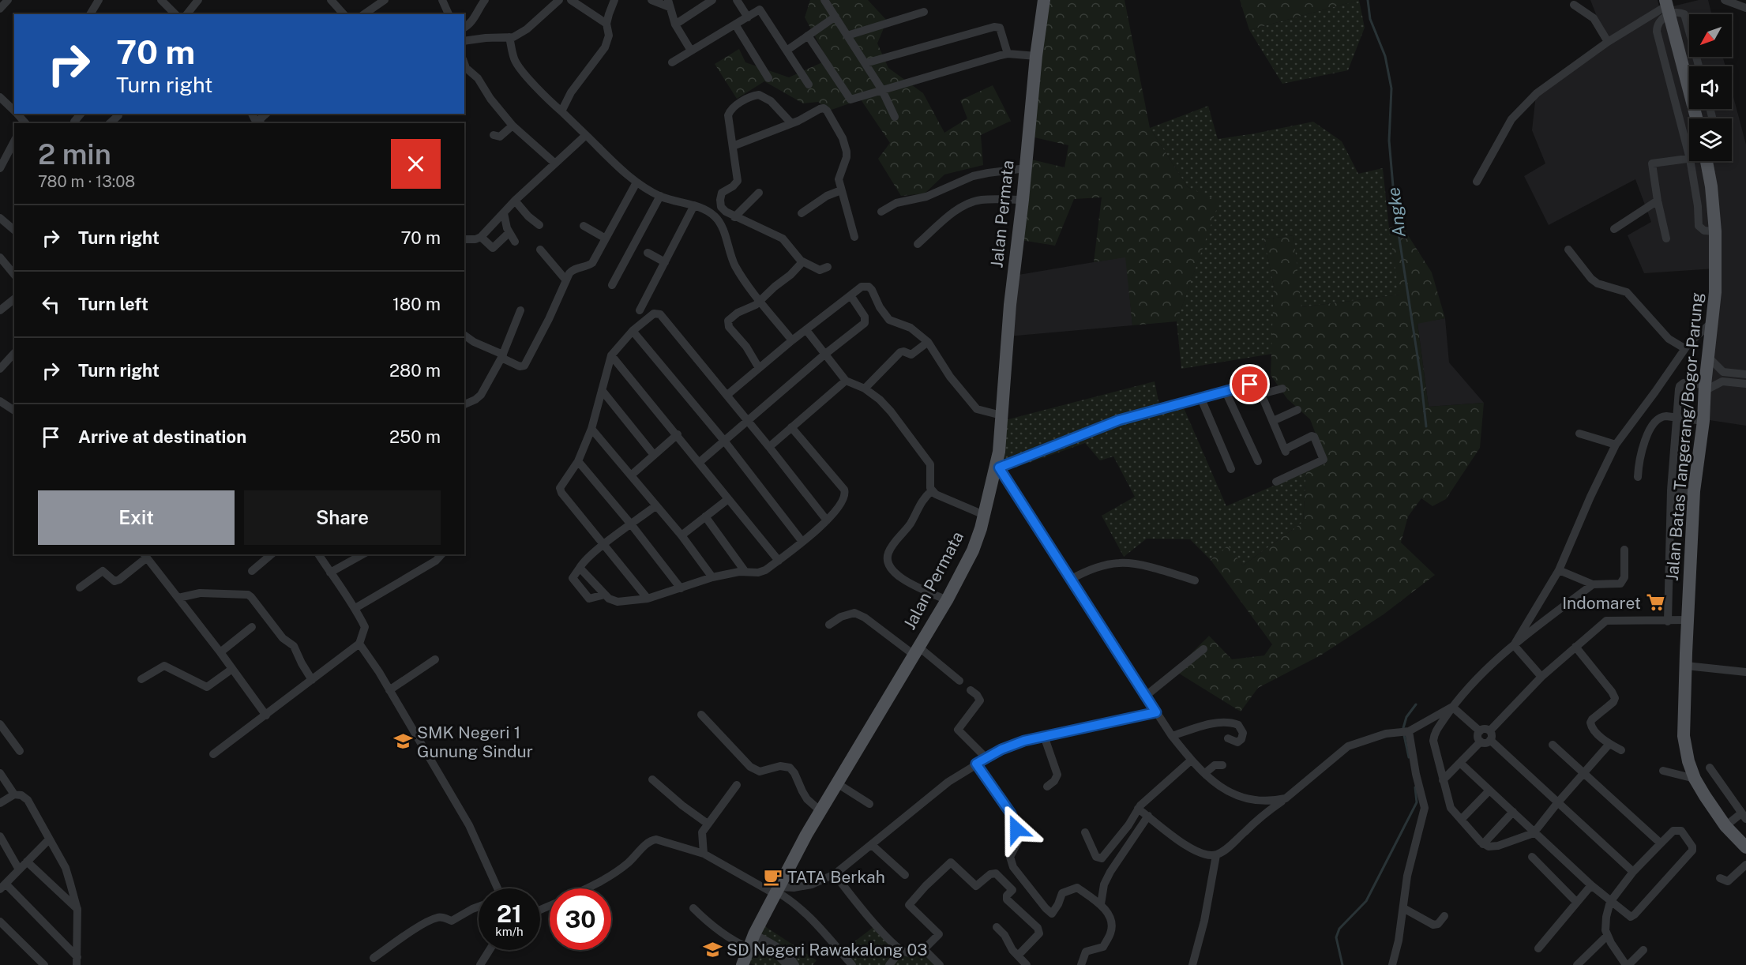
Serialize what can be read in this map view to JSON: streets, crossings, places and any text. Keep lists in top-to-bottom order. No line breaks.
{"streets":{"main road":["Jalan Permata","Jalan Batas Tangerang/Bogor–Parung"]},"water":["Angke"],"places":{"supermarket":["Indomaret"],"school or university":["SMK Negeri 1 Gunung Sindur","SD Negeri Rawakalong 03"],"cafe":["TATA Berkah"]},"north":"bottom left","page":{"turn":["70 m","Turn right"],"heading":["2 min","780 m · 13:08"],"list":[{"name":"Turn right","value":"70 m"},{"name":"Turn left","value":"180 m"},{"name":"Turn right","value":"280 m"},{"name":"Arrive at destination","value":"250 m"}],"buttons":["Exit","Share"],"speed":"21 km/h","limit":"30"}}
